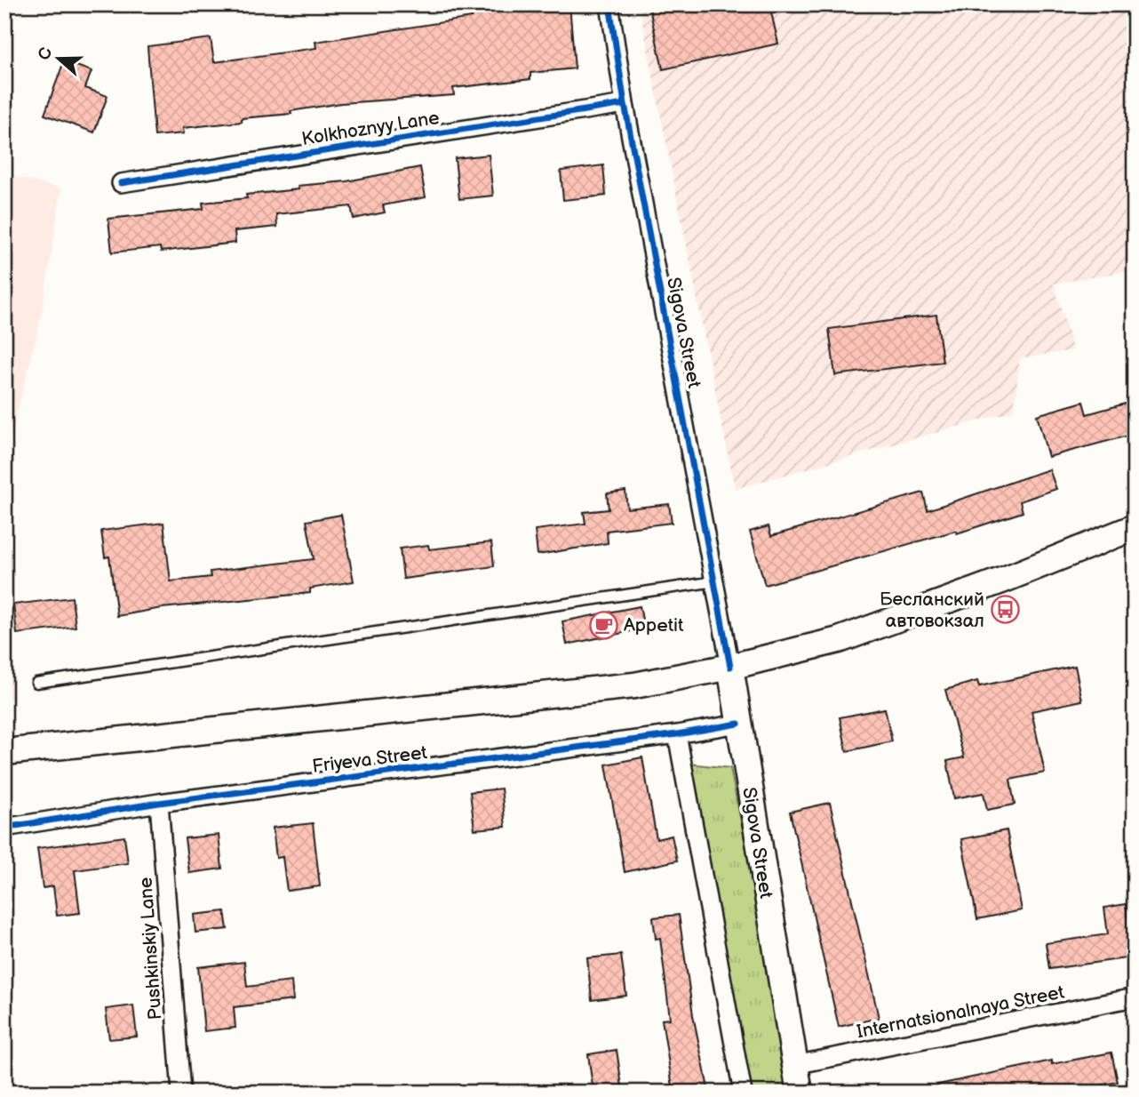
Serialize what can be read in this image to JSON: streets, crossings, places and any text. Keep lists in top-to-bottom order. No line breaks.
{"streets":{"main road":["Sigova Street"],"street":["Kolkhoznyy Lane","Friyeva Street","Pushkinskiy Lane","Internatsionalnaya Street"]},"crossings":[["Kolkhoznyy Lane","Sigova Street"],["Sigova Street","Friyeva Street"],["Sigova Street","Internatsionalnaya Street"],["Friyeva Street","Pushkinskiy Lane"]],"places":{"bus stop":["Бесланский автовокзал"],"cafe":["Appetit"]},"north":"left"}
